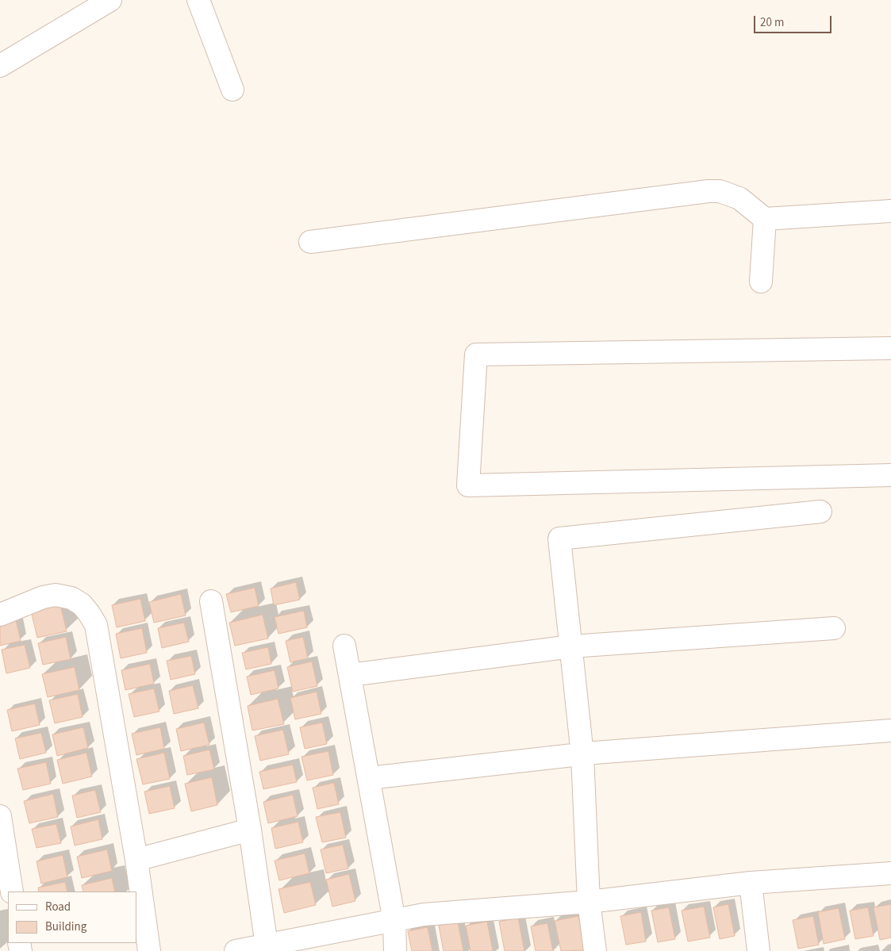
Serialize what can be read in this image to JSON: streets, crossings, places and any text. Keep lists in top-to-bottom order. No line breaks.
{"legend":["Road","Building"],"scale_bar":"20 m"}
